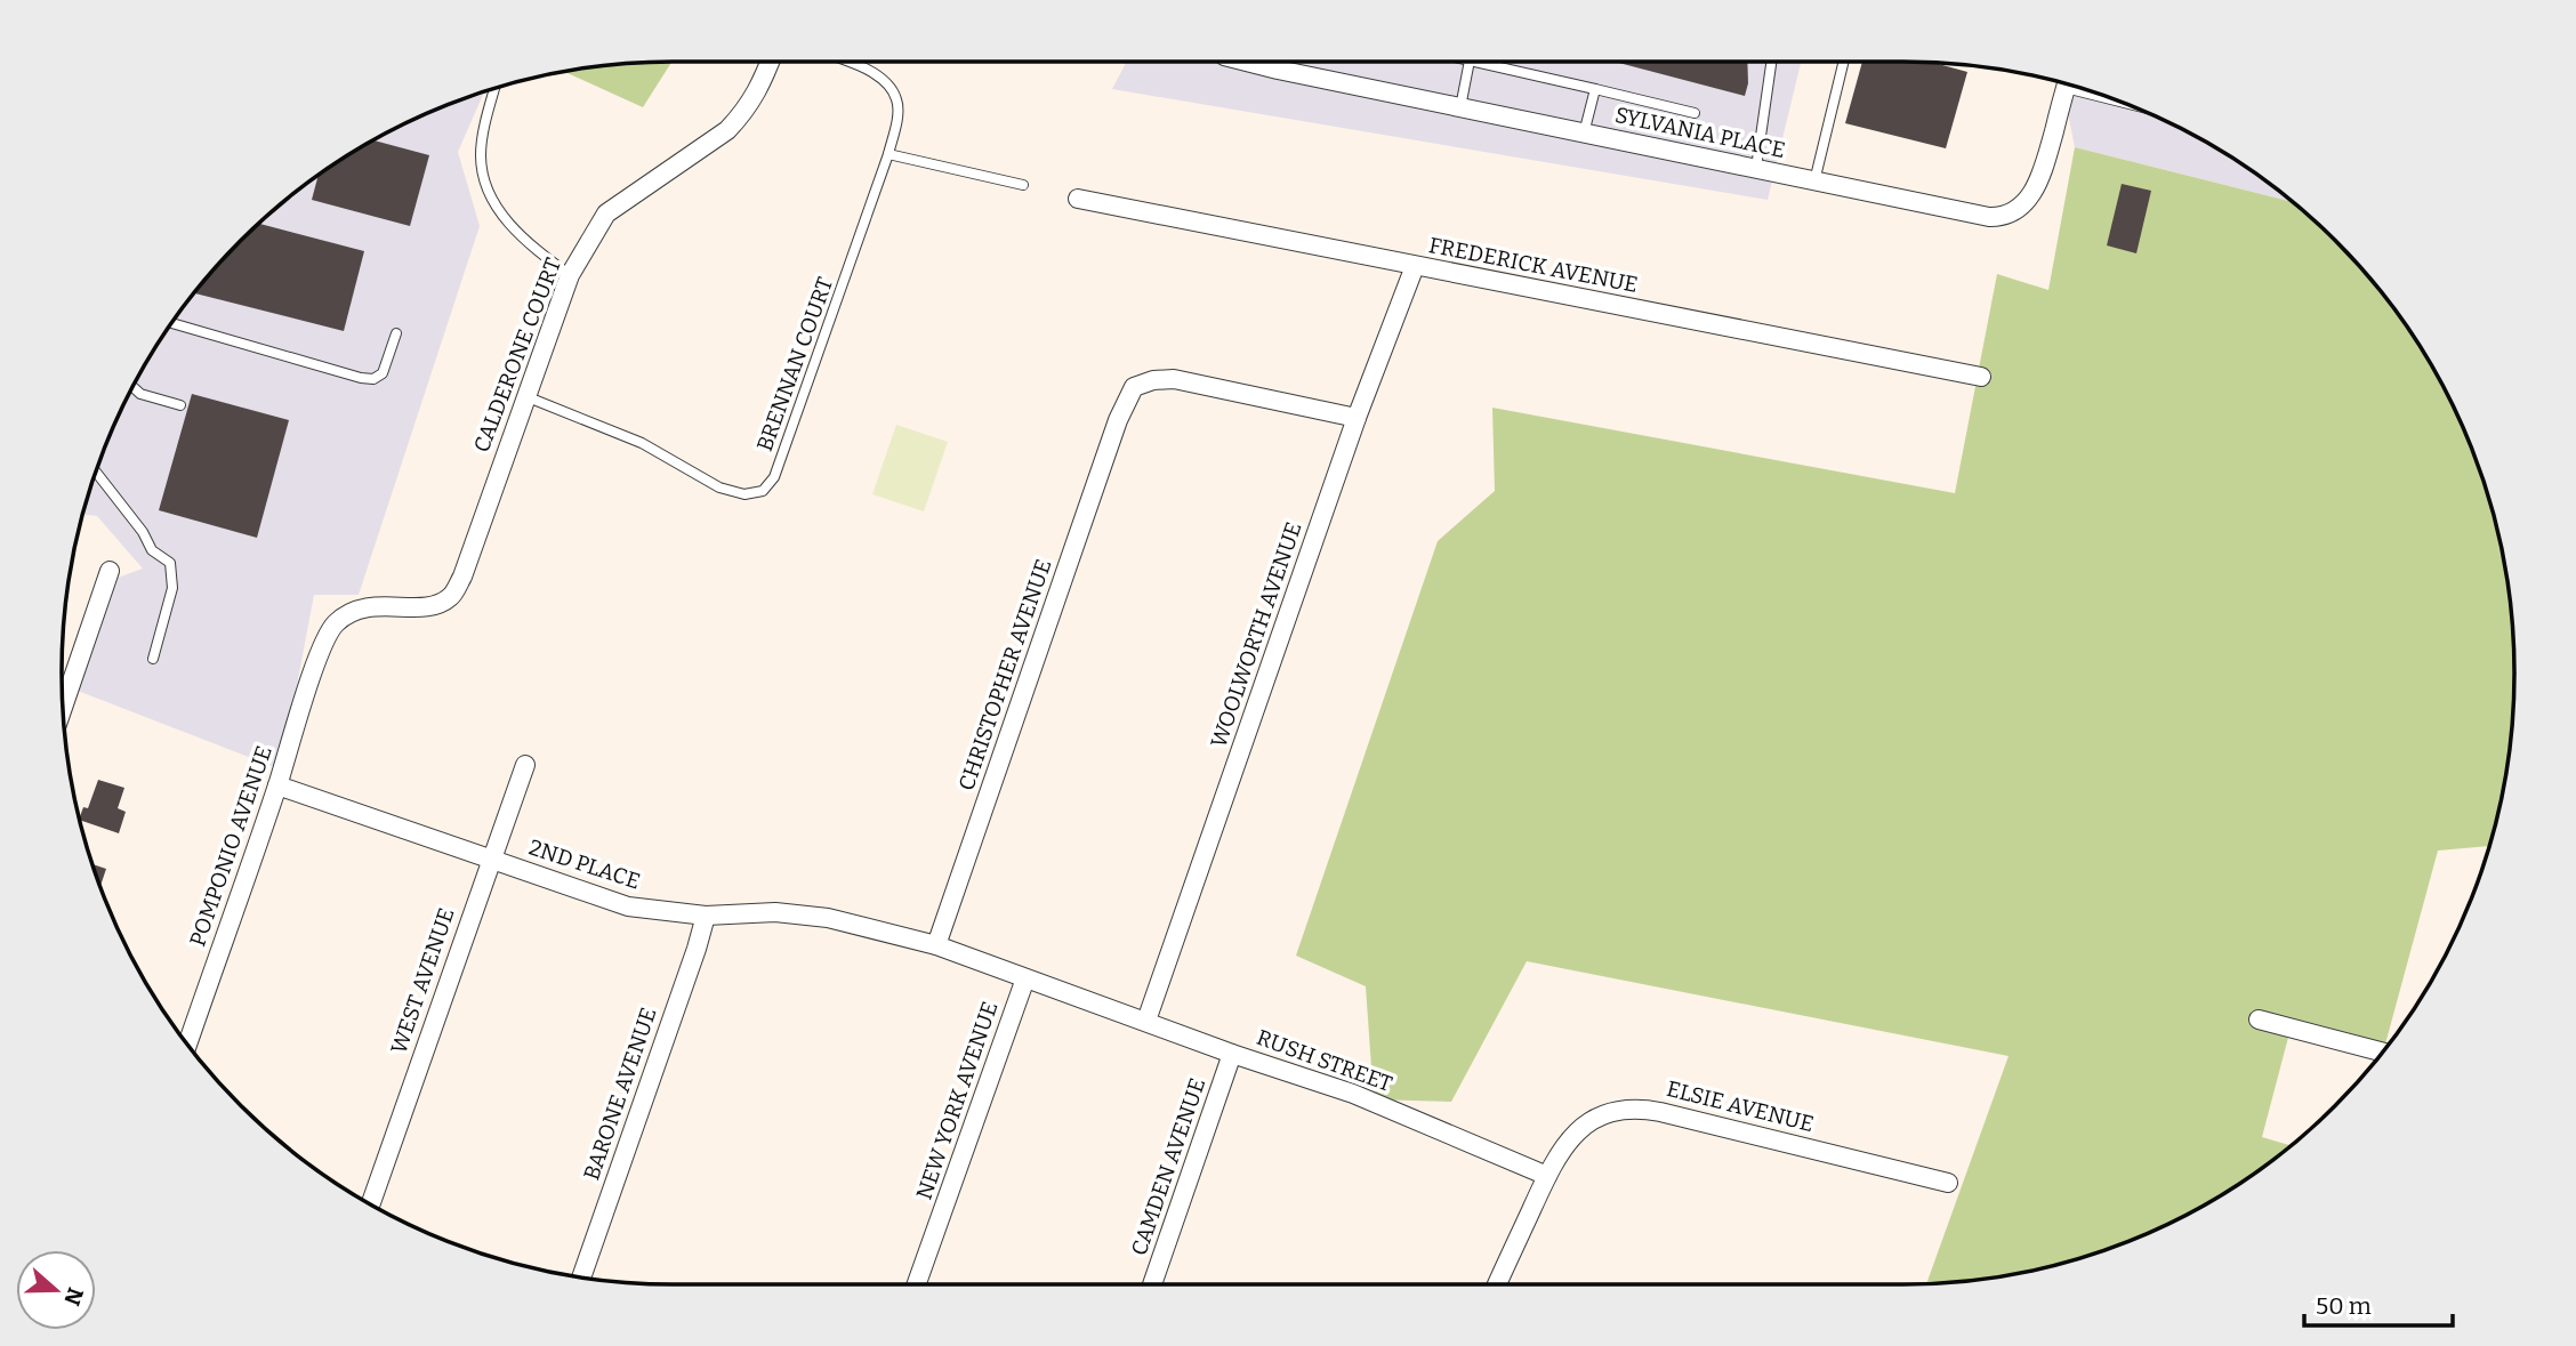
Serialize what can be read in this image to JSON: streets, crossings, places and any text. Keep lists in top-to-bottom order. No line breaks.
{"streets":{"street":["SYLVANIA PLACE","FREDERICK AVENUE","CALDERONE COURT","WOOLWORTH AVENUE","CHRISTOPHER AVENUE","POMPONIO AVENUE","2ND PLACE","WEST AVENUE","RUSH STREET","BARONE AVENUE","NEW YORK AVENUE","ELSIE AVENUE","CAMDEN AVENUE"],"lane":["BRENNAN COURT"]},"crossings":[["FREDERICK AVENUE","WOOLWORTH AVENUE"],["CALDERONE COURT","BRENNAN COURT"],["CALDERONE COURT","POMPONIO AVENUE"],["WOOLWORTH AVENUE","CHRISTOPHER AVENUE"],["WOOLWORTH AVENUE","RUSH STREET"],["CHRISTOPHER AVENUE","2ND PLACE"],["POMPONIO AVENUE","2ND PLACE"],["2ND PLACE","WEST AVENUE"],["2ND PLACE","RUSH STREET"],["2ND PLACE","BARONE AVENUE"],["2ND PLACE","NEW YORK AVENUE"],["RUSH STREET","NEW YORK AVENUE"],["RUSH STREET","ELSIE AVENUE"],["RUSH STREET","CAMDEN AVENUE"]],"scale_bar":"50 m","north":"right"}
